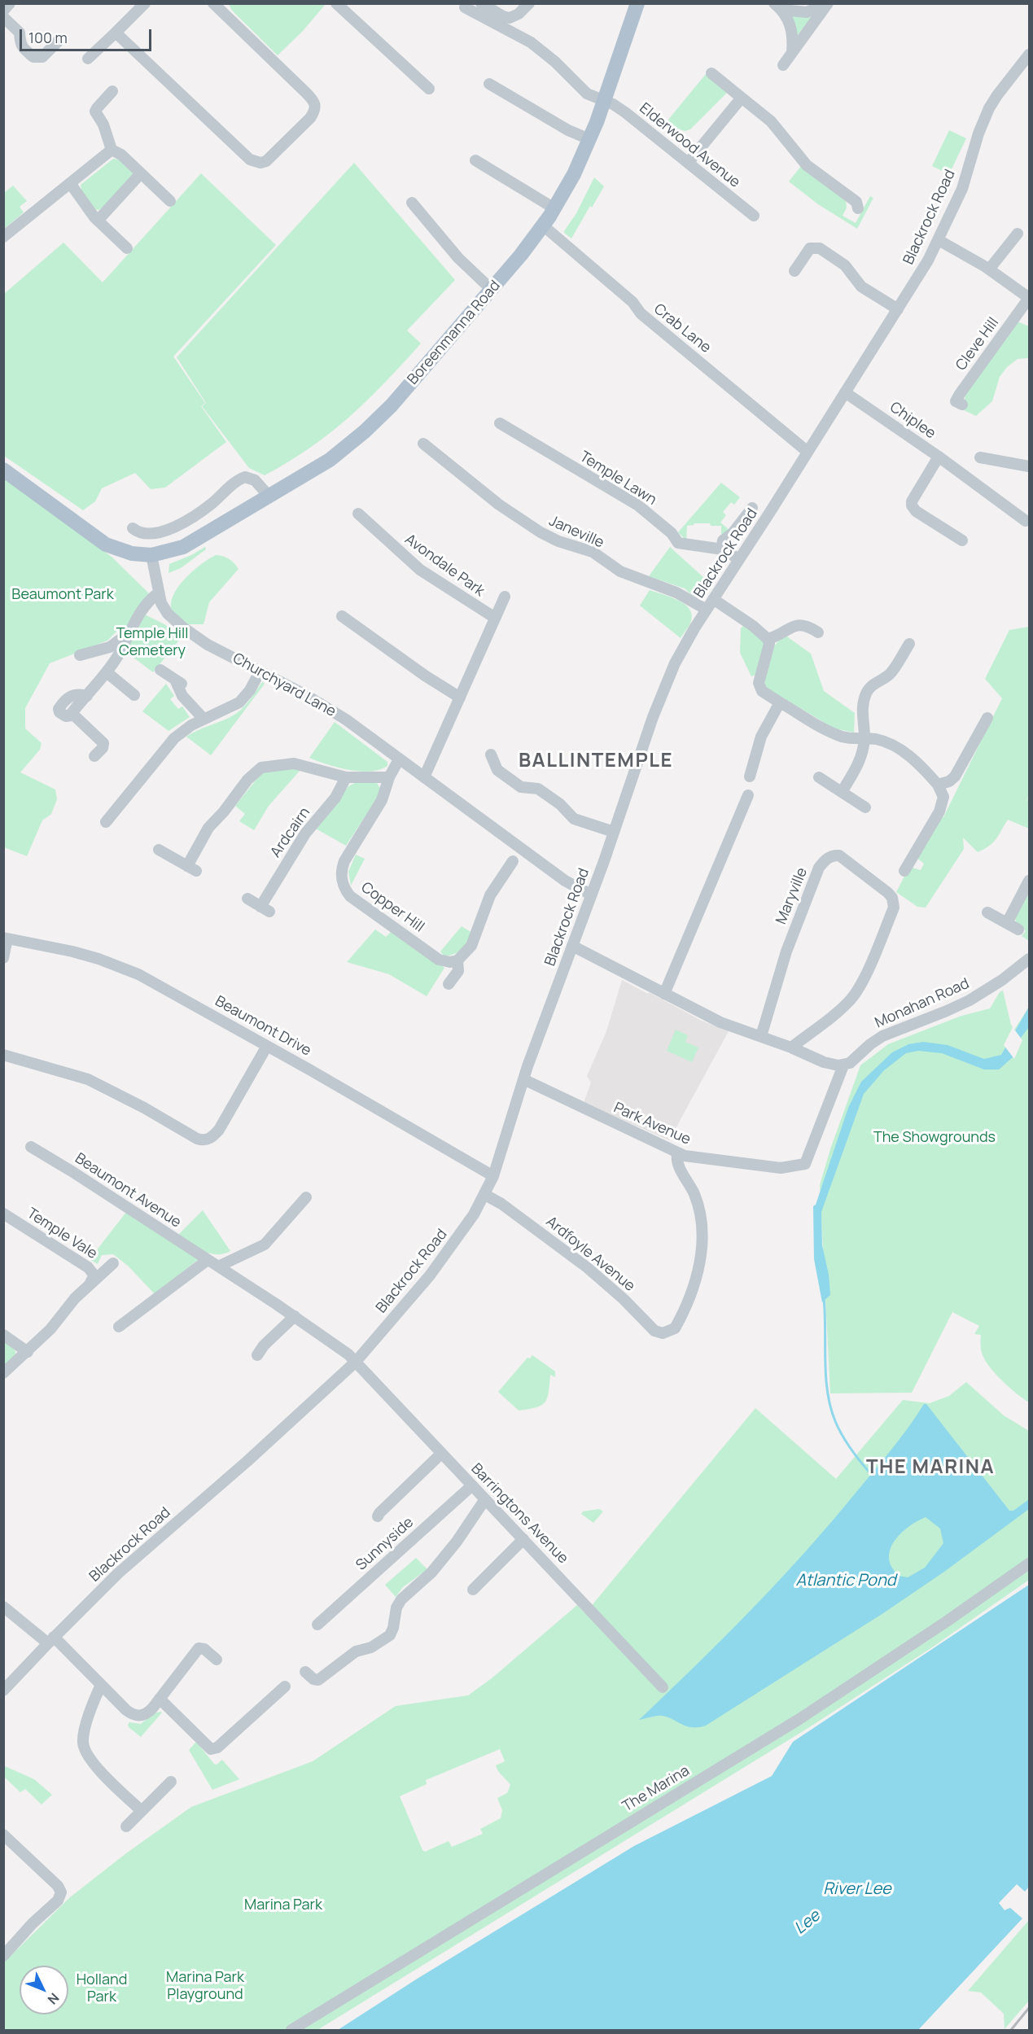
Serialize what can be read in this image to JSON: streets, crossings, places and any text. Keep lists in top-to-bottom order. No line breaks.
{"streets":{"main road":["Boreenmanna Road"],"street":["Elderwood Avenue","Blackrock Road","Crab Lane","Cleve Hill","Chiplee","Temple Lawn","Janeville","Avondale Park","Churchyard Lane","Ardcairn","Maryville","Copper Hill","Monahan Road","Beaumont Drive","Park Avenue","Beaumont Avenue","Temple Vale","Ardfoyle Avenue","Barringtons Avenue","Sunnyside","The Marina"]},"crossings":[["Elderwood Avenue","Boreenmanna Road"],["Blackrock Road","Crab Lane"],["Blackrock Road","Cleve Hill"],["Blackrock Road","Chiplee"],["Blackrock Road","Temple Lawn"],["Blackrock Road","Janeville"],["Blackrock Road","Churchyard Lane"],["Blackrock Road","Beaumont Drive"],["Blackrock Road","Park Avenue"],["Blackrock Road","Beaumont Avenue"],["Blackrock Road","Ardfoyle Avenue"],["Blackrock Road","Barringtons Avenue"],["Crab Lane","Boreenmanna Road"],["Boreenmanna Road","Churchyard Lane"],["Avondale Park","Churchyard Lane"],["Churchyard Lane","Copper Hill"],["Monahan Road","Park Avenue"],["Park Avenue","Ardfoyle Avenue"],["Beaumont Avenue","Barringtons Avenue"],["Barringtons Avenue","Sunnyside"]],"districts":["BALLINTEMPLE","THE MARINA"],"water":["Atlantic Pond","River Lee","Lee"],"parks":["Beaumont Park","Temple Hill Cemetery","The Showgrounds","Marina Park","Marina Park Playground","Holland Park"],"scale_bar":"100 m","north":"bottom right"}
